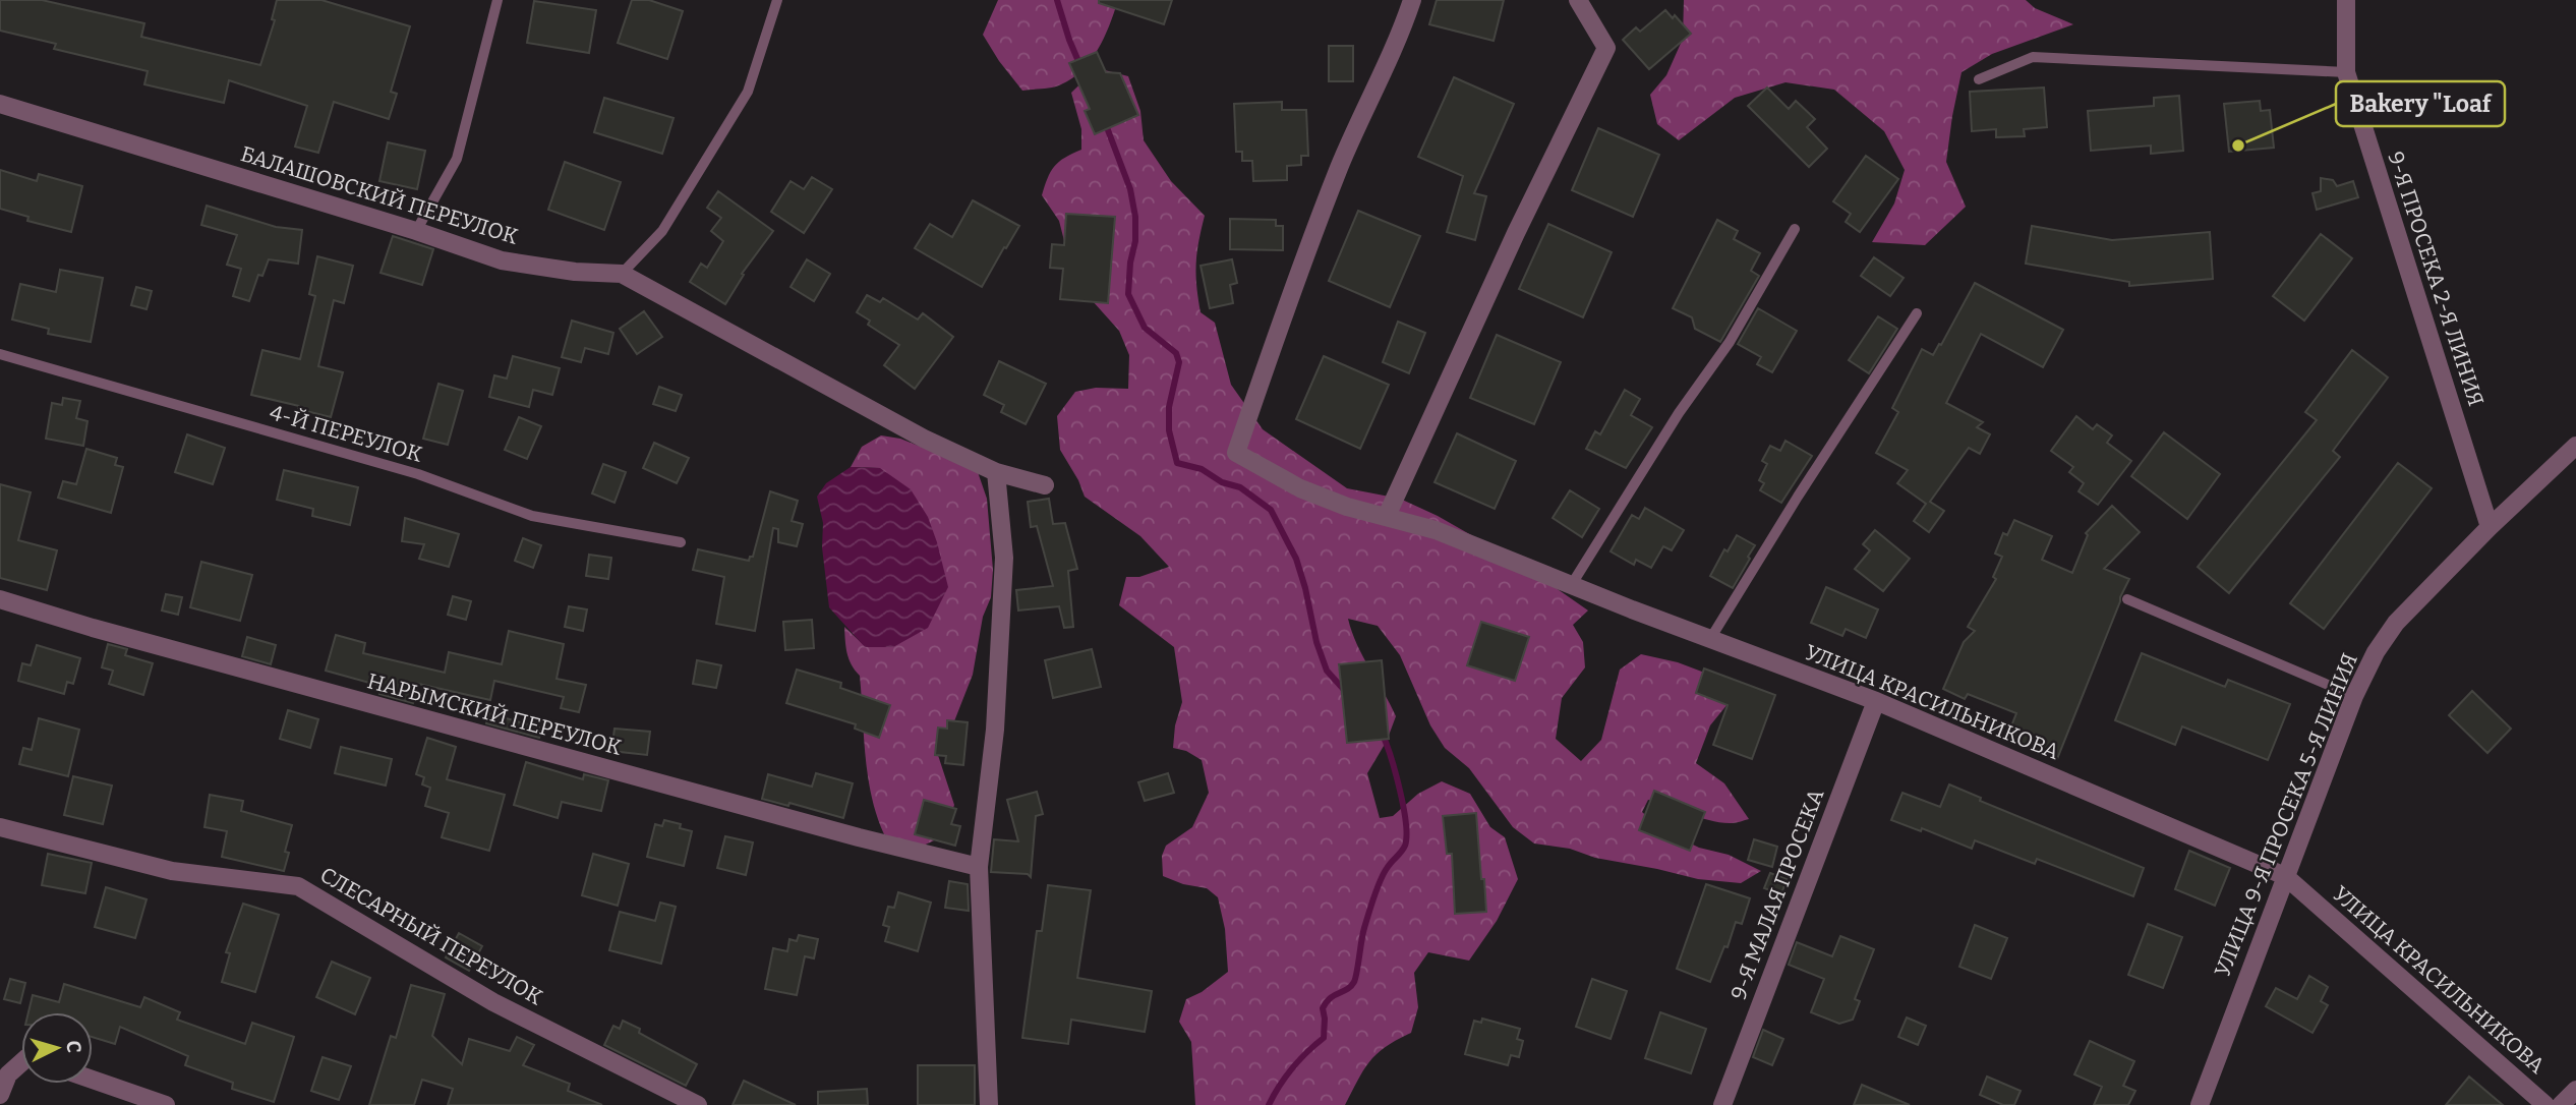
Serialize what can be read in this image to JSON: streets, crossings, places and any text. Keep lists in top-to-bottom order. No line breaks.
{"streets":{"street":["БАЛАШОВСКИЙ ПЕРЕУЛОК","9-Я ПРОСЕКА 2-Я ЛИНИЯ","УЛИЦА КРАСИЛЬНИКОВА","НАРЫМСКИЙ ПЕРЕУЛОК","УЛИЦА 9-Я ПРОСЕКА 5-Я ЛИНИЯ","9-Я МАЛАЯ ПРОСЕКА","СЛЕСАРНЫЙ ПЕРЕУЛОК"],"lane":["4-Й ПЕРЕУЛОК"]},"crossings":[["9-Я ПРОСЕКА 2-Я ЛИНИЯ","УЛИЦА 9-Я ПРОСЕКА 5-Я ЛИНИЯ"],["УЛИЦА КРАСИЛЬНИКОВА","УЛИЦА 9-Я ПРОСЕКА 5-Я ЛИНИЯ"],["УЛИЦА КРАСИЛЬНИКОВА","9-Я МАЛАЯ ПРОСЕКА"]],"places":["Bakery \"Loaf"],"north":"right"}
